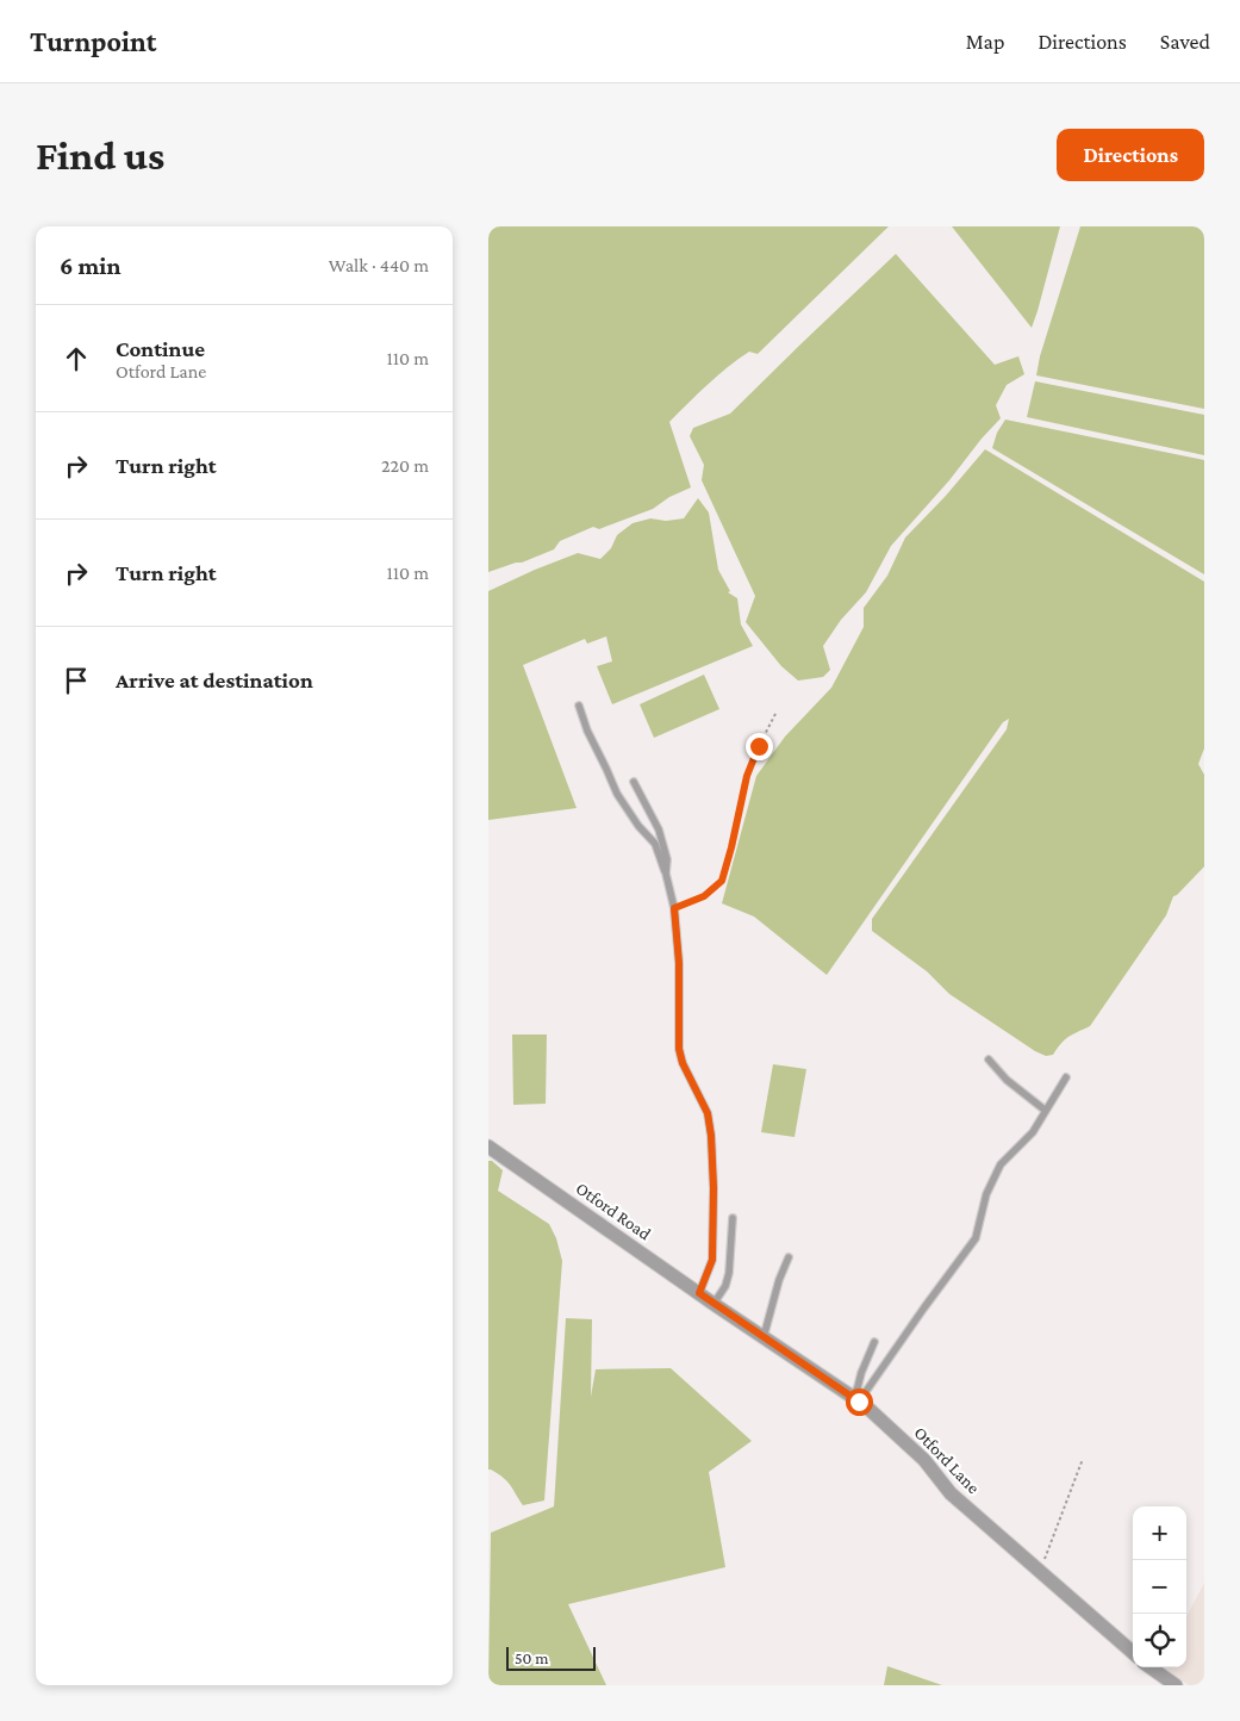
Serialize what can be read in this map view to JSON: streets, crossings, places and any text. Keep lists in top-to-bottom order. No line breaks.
{"streets":{"street":["Otford Road","Otford Lane"]},"crossings":[["Otford Road","Otford Lane"]],"scale_bar":"50 m","page":{"header":"Turnpoint","nav":["Map","Directions","Saved"],"buttons":"Directions","title":"Find us","heading":["6 min","Walk · 440 m"],"list":[["Continue","Otford Lane","110 m"],["Turn right","220 m"],["Turn right","110 m"],"Arrive at destination"],"map_buttons":["+","−"],"scale":"50 m"}}
